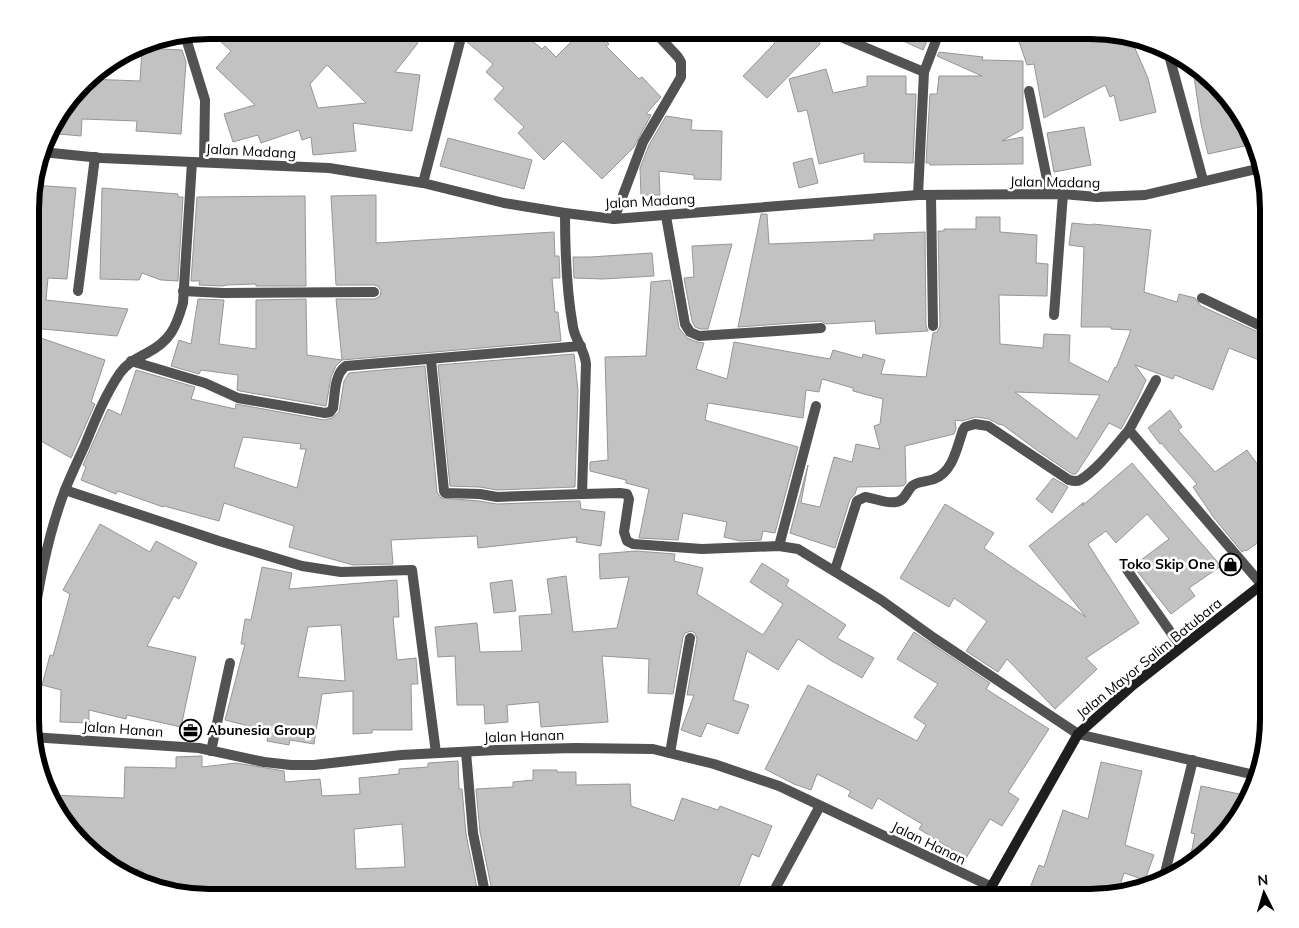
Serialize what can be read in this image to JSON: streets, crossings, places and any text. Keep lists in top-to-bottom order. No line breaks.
{"streets":{"street":["Jalan Madang","Jalan Mayor Salim Batubara","Jalan Hanan"]},"crossings":[["Jalan Mayor Salim Batubara","Jalan Hanan"]],"places":{"shop":["Toko Skip One"],"office":["Abunesia Group"]},"north":"top"}
